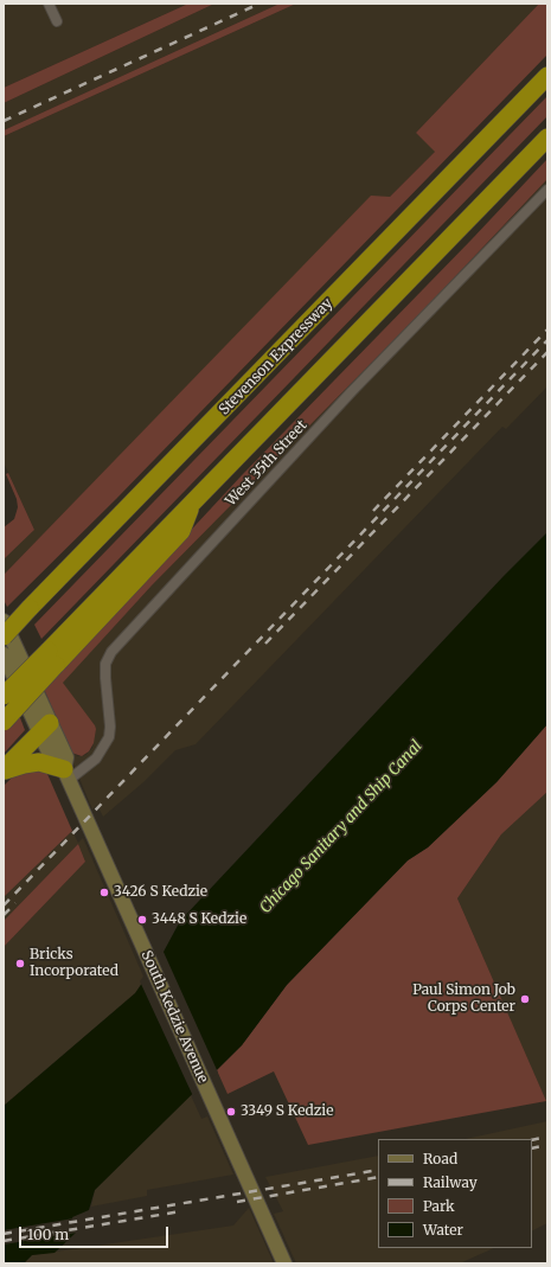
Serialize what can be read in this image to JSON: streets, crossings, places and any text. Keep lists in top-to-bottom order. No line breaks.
{"streets":{"highway":["Stevenson Expressway"],"main road":["South Kedzie Avenue"],"street":["West 35th Street"]},"crossings":[["West 35th Street","South Kedzie Avenue"]],"water":["Chicago Sanitary and Ship Canal"],"places":["3426 S Kedzie","3448 S Kedzie","Bricks Incorporated","Paul Simon Job Corps Center","3349 S Kedzie"],"legend":["Road","Railway","Park","Water"],"scale_bar":"100 m"}
